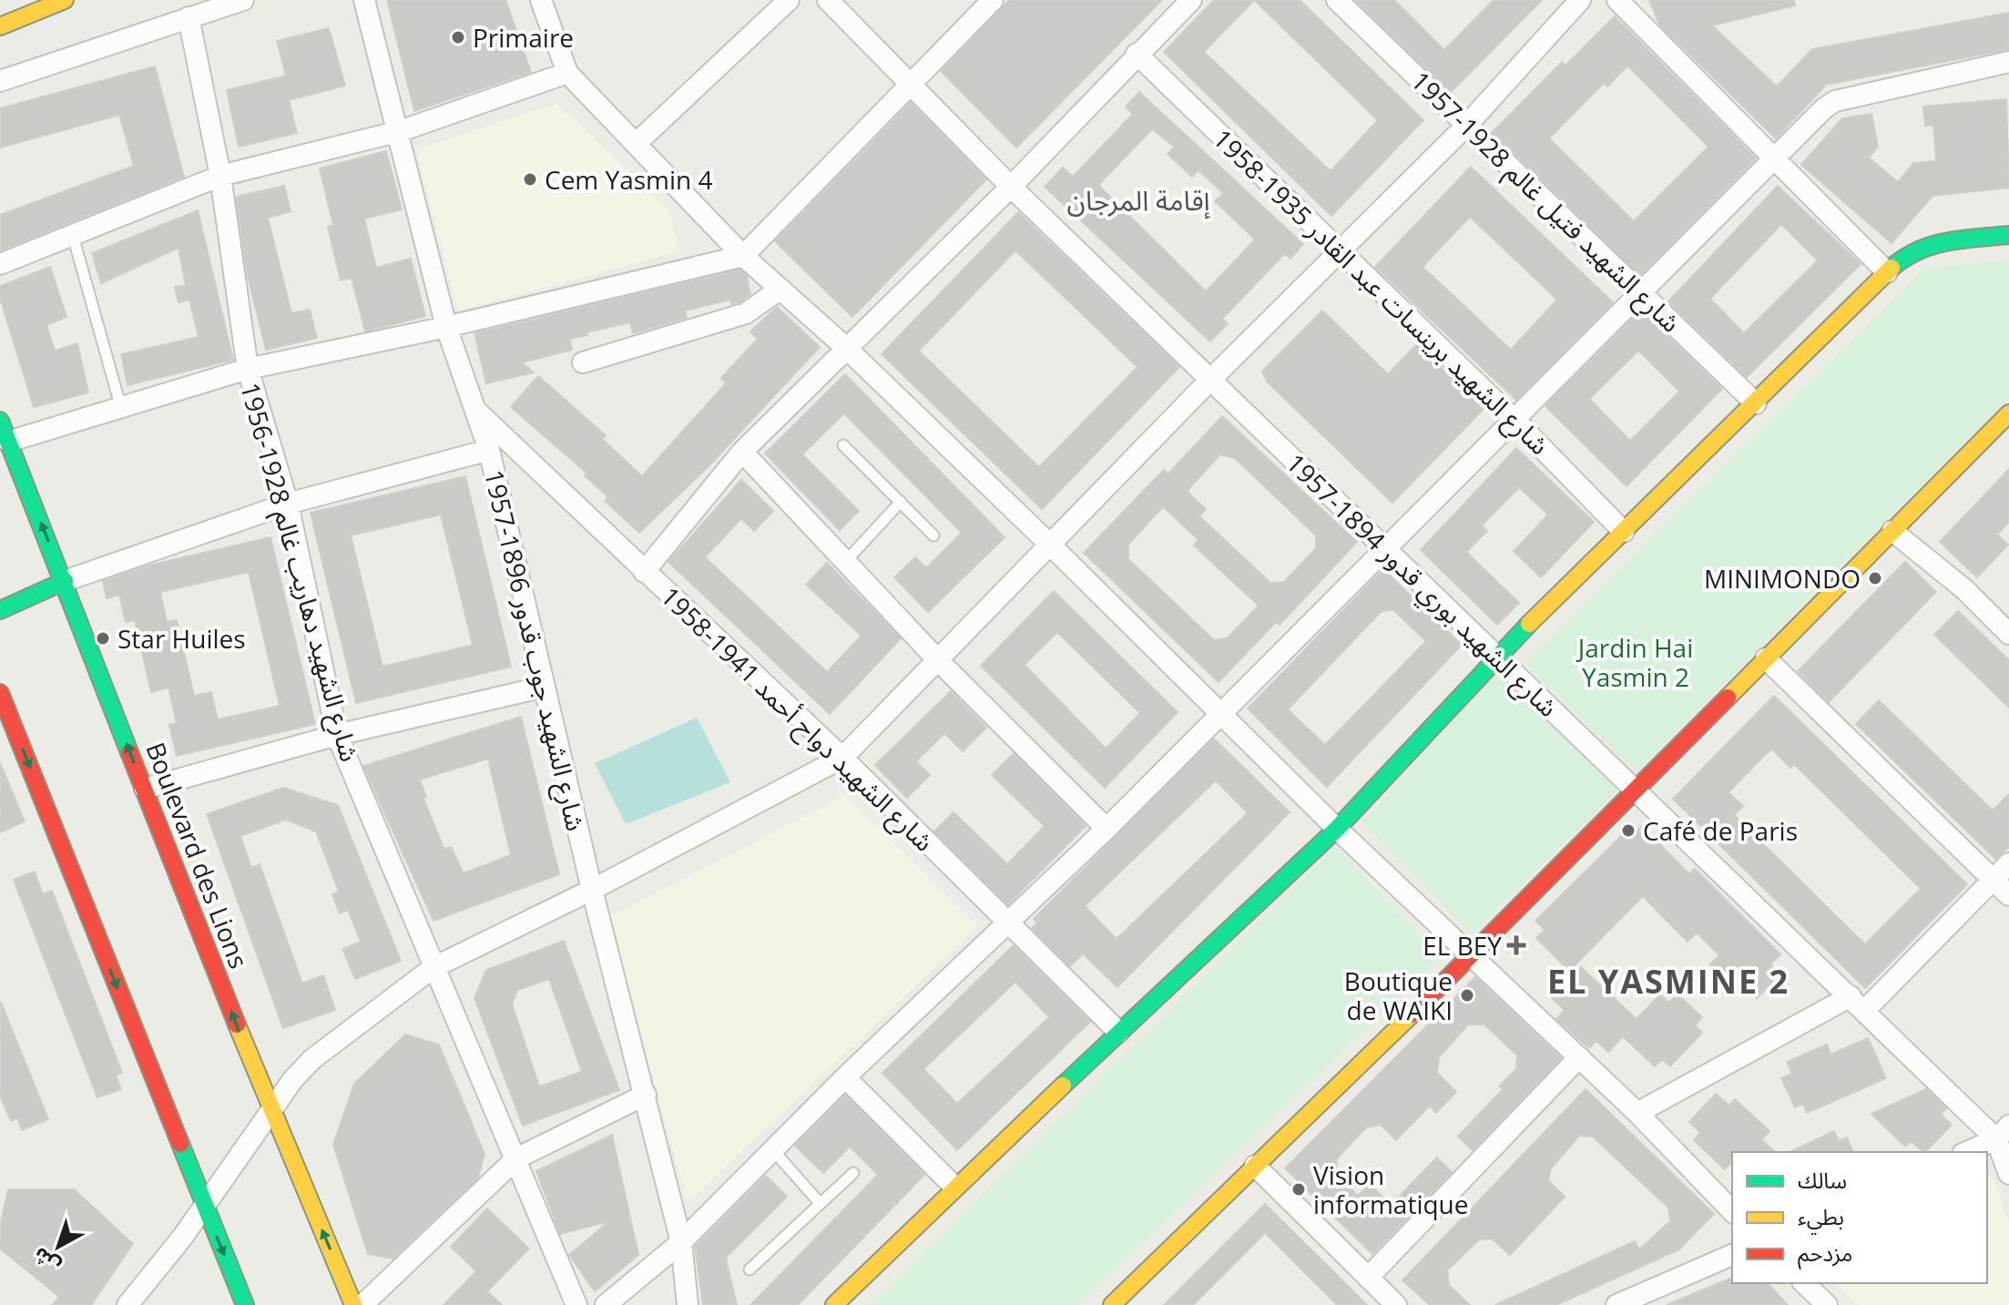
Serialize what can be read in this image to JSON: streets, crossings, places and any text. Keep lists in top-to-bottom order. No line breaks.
{"streets":{"main road":["Boulevard des Lions"],"street":["شارع الشهيد فتيل غالم 1928-1957","شارع الشهيد برينسات عبد القادر 1935-1958","شارع الشهيد دهاريب غالم 1928-1956","شارع الشهيد بوري قدور 1894-1957","شارع الشهيد جوب قدور 1896-1957","شارع الشهيد دواح أحمد 1941-1958"]},"crossings":[["شارع الشهيد جوب قدور 1896-1957","شارع الشهيد دواح أحمد 1941-1958"]],"districts":["إقامة المرجان","EL YASMINE 2"],"parks":["Jardin Hai Yasmin 2"],"places":{"other":["Primaire","Cem Yasmin 4","MINIMONDO","Star Huiles","Café de Paris","Boutique de WAIKI","Vision informatique"],"health":["EL BEY"]},"legend":["سالك","بطيء","مزدحم"],"north":"bottom left"}
